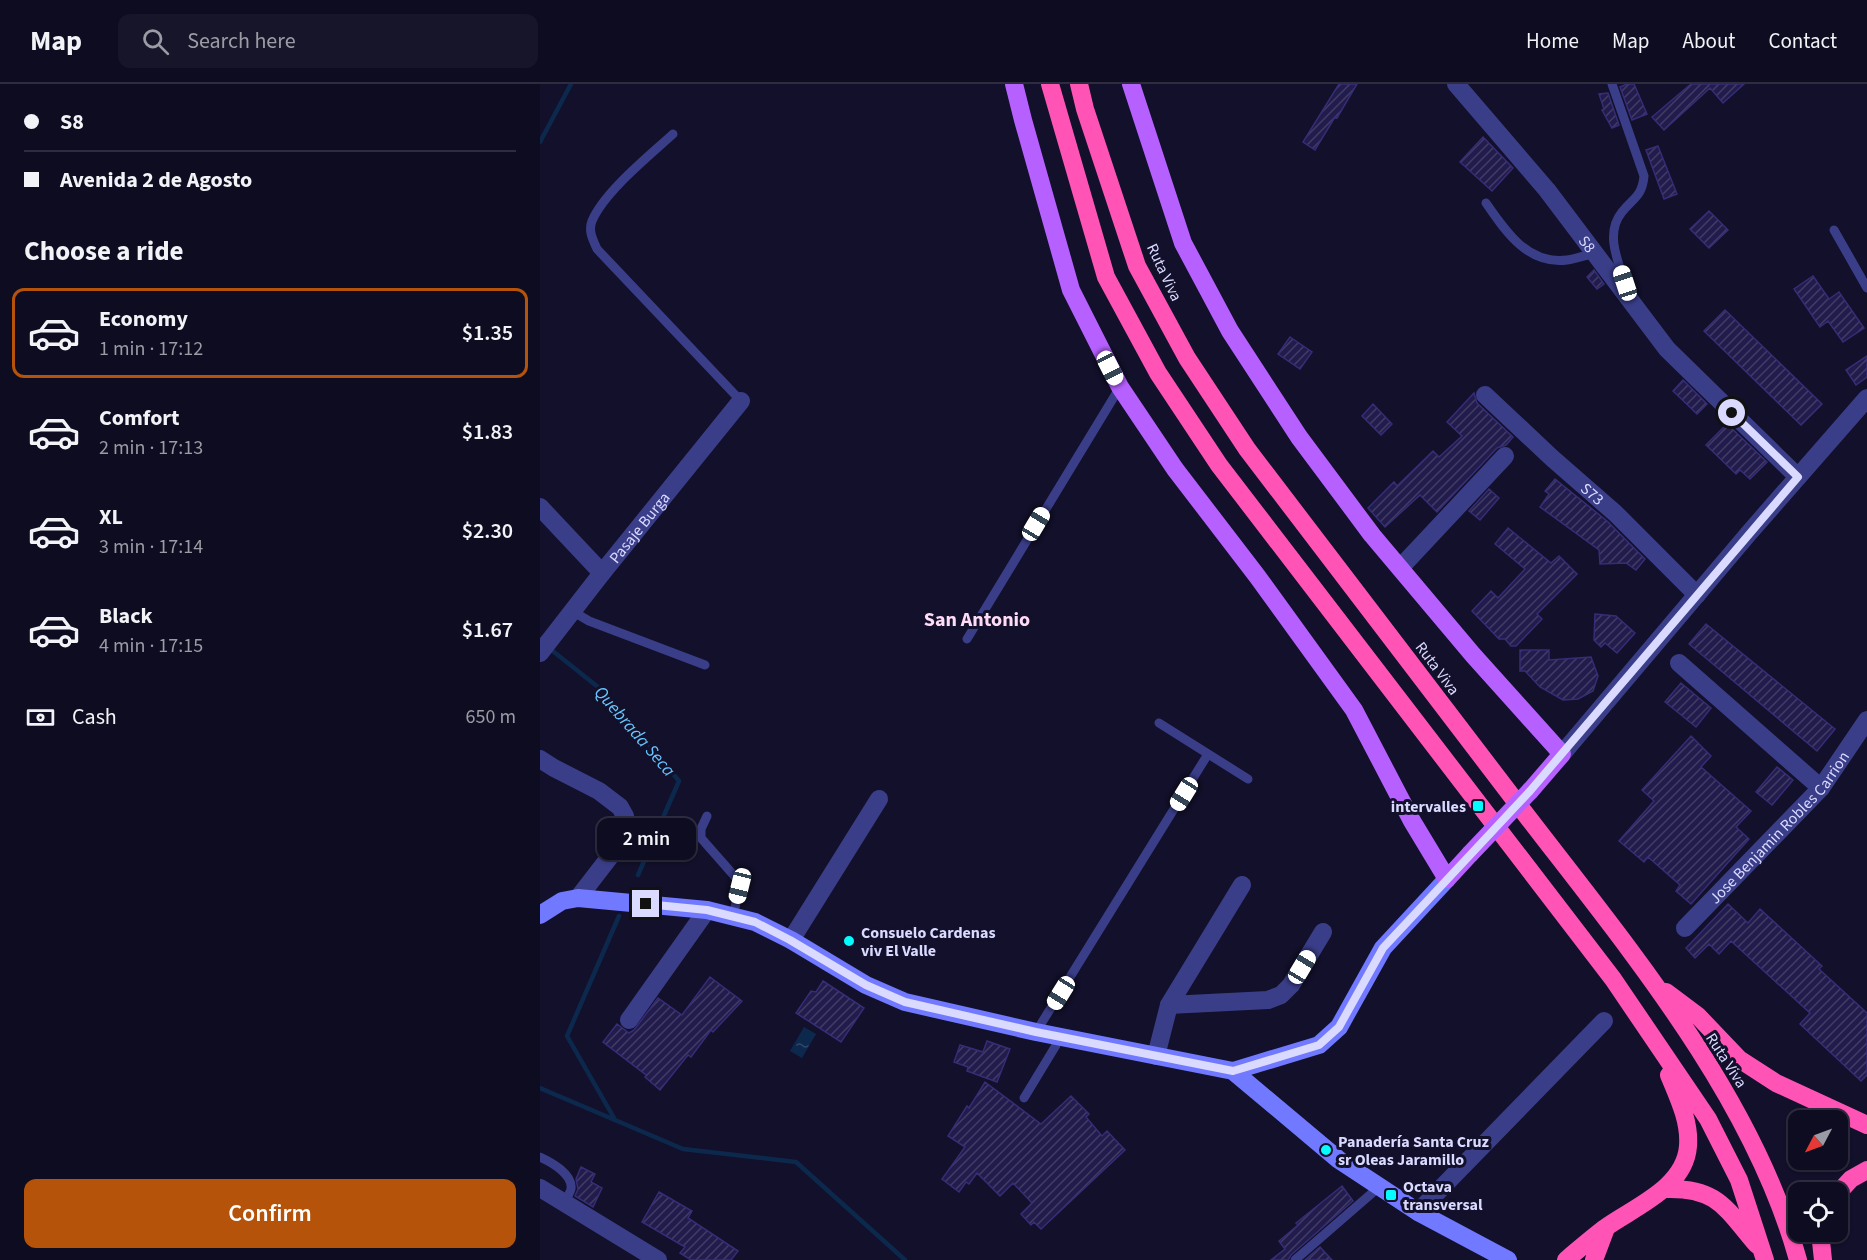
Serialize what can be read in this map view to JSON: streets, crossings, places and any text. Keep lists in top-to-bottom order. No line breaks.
{"streets":{"highway":["Ruta Viva"],"street":["S8","S73","Pasaje Burga","Jose Benjamin Robles Carrion"]},"districts":["San Antonio"],"water":["Quebrada Seca"],"places":{"transit":["intervalles","Octava transversal"],"other":["Consuelo Cardenas viv El Valle","Panadería Santa Cruz sr Oleas Jaramillo"]},"north":"bottom left","page":{"header":"Map","search":"Search here","nav":["Home","Map","About","Contact"],"banner":["S8","Avenida 2 de Agosto"],"heading":"Choose a ride","list":[{"name":"Economy","note":"1 min · 17:12","value":"$1.35"},{"name":"Comfort","note":"2 min · 17:13","value":"$1.83"},{"name":"XL","note":"3 min · 17:14","value":"$2.30"},{"name":"Black","note":"4 min · 17:15","value":"$1.67"}],"pay":["Cash","650 m"],"bubble":"2 min","buttons":"Confirm"}}
